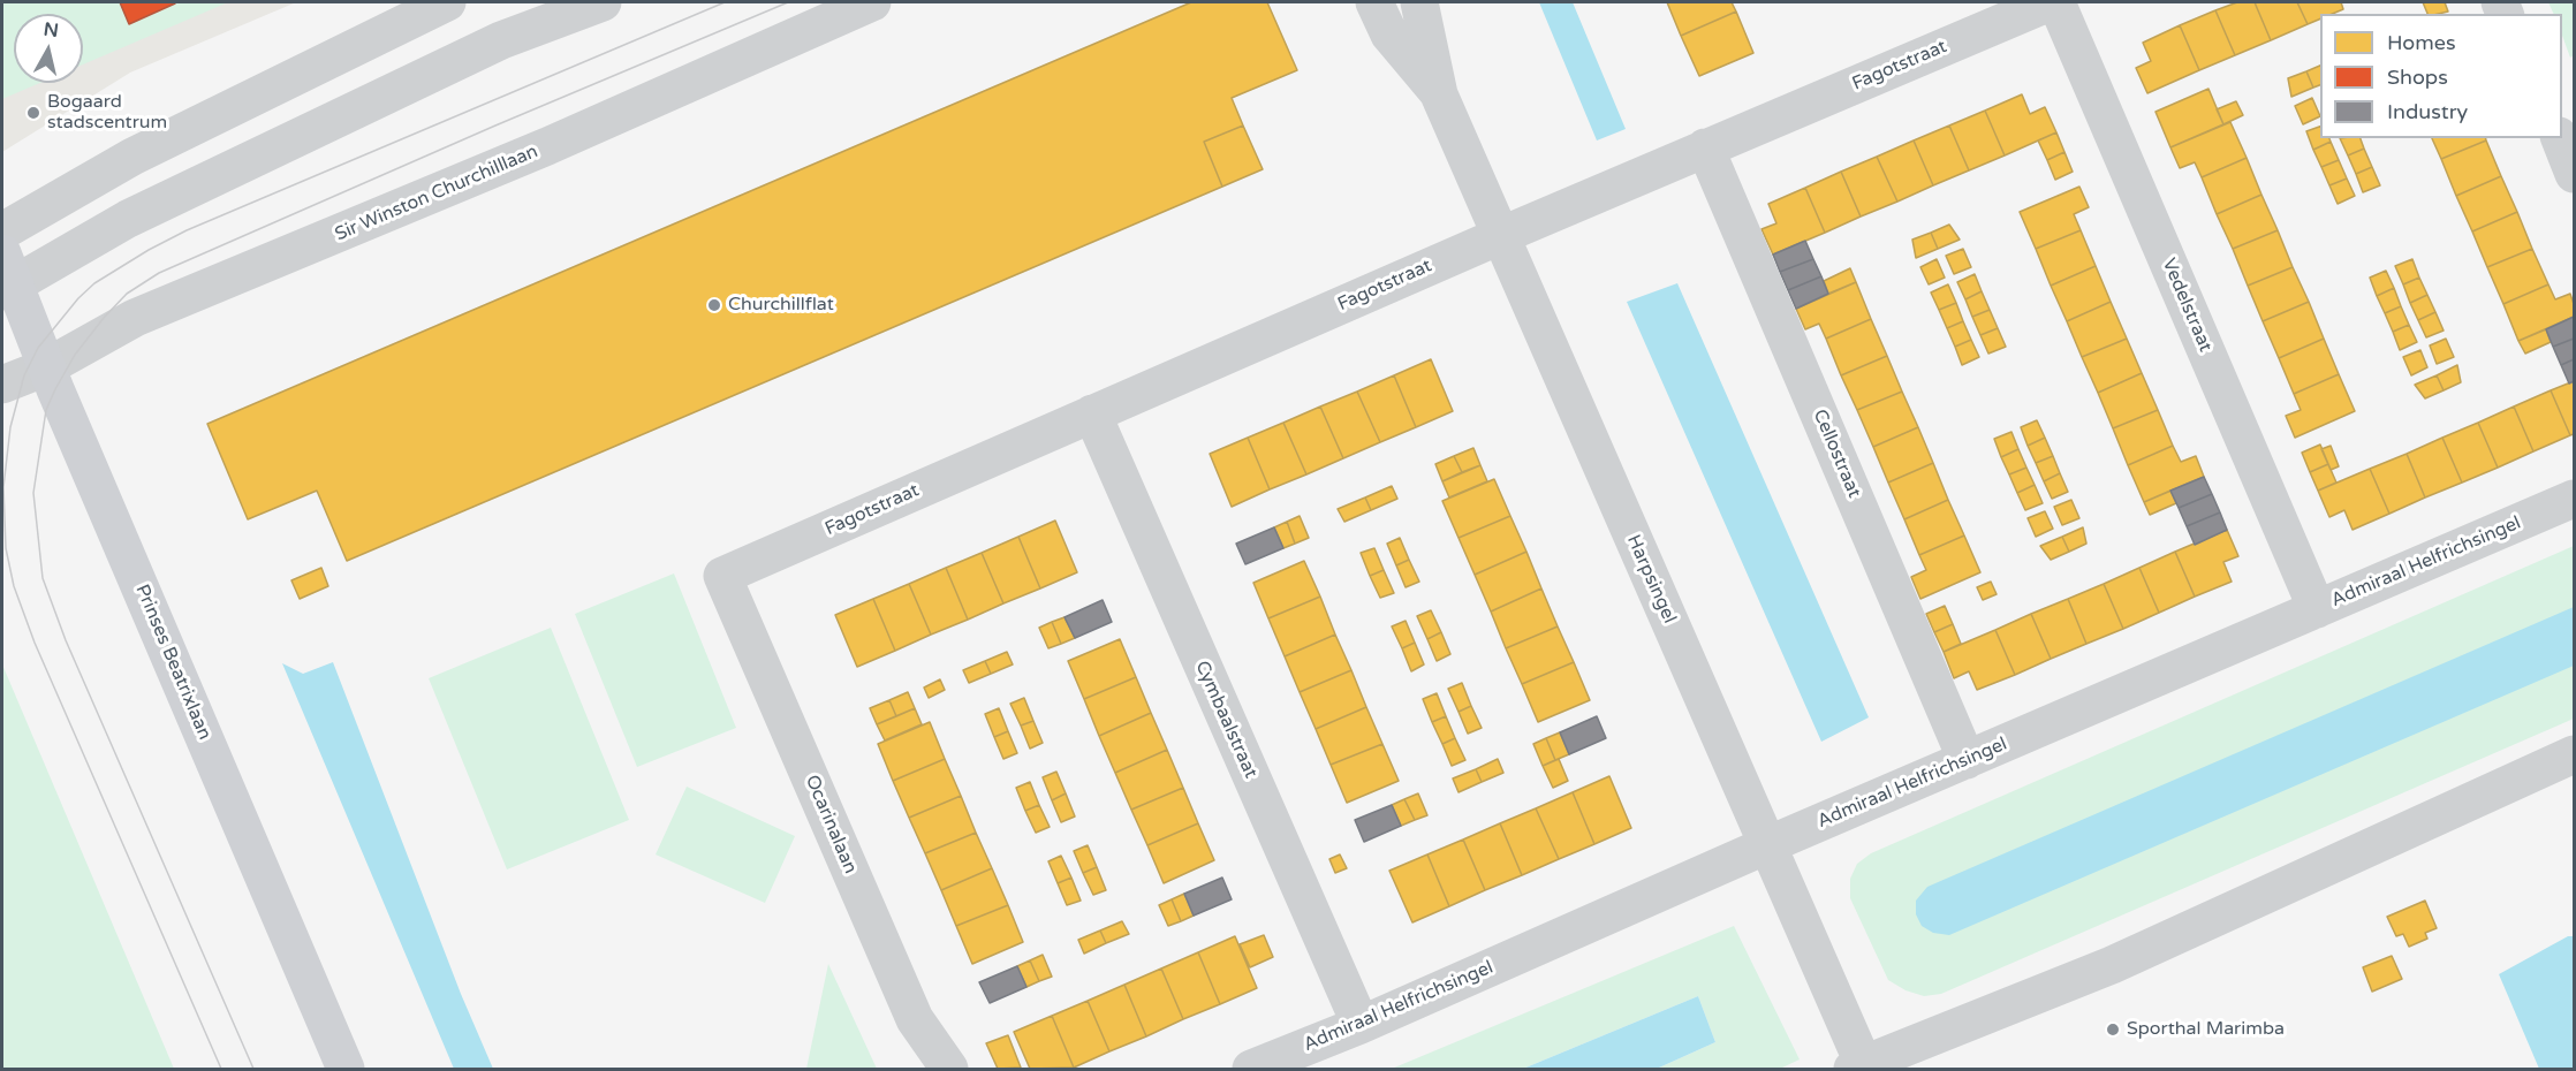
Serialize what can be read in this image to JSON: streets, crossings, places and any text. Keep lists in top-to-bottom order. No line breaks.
{"streets":{"main road":["Prinses Beatrixlaan"],"street":["Fagotstraat","Sir Winston Churchilllaan","Vedelstraat","Cellostraat","Admiraal Helfrichsingel","Harpsingel","Cymbaalstraat","Ocarinalaan"]},"crossings":[["Fagotstraat","Cellostraat"],["Fagotstraat","Harpsingel"],["Fagotstraat","Cymbaalstraat"],["Fagotstraat","Ocarinalaan"],["Sir Winston Churchilllaan","Prinses Beatrixlaan"],["Vedelstraat","Admiraal Helfrichsingel"],["Cellostraat","Admiraal Helfrichsingel"],["Admiraal Helfrichsingel","Harpsingel"],["Admiraal Helfrichsingel","Cymbaalstraat"]],"places":["Bogaard stadscentrum","Churchillflat","Sporthal Marimba"],"legend":["Homes","Shops","Industry"],"north":"top"}
